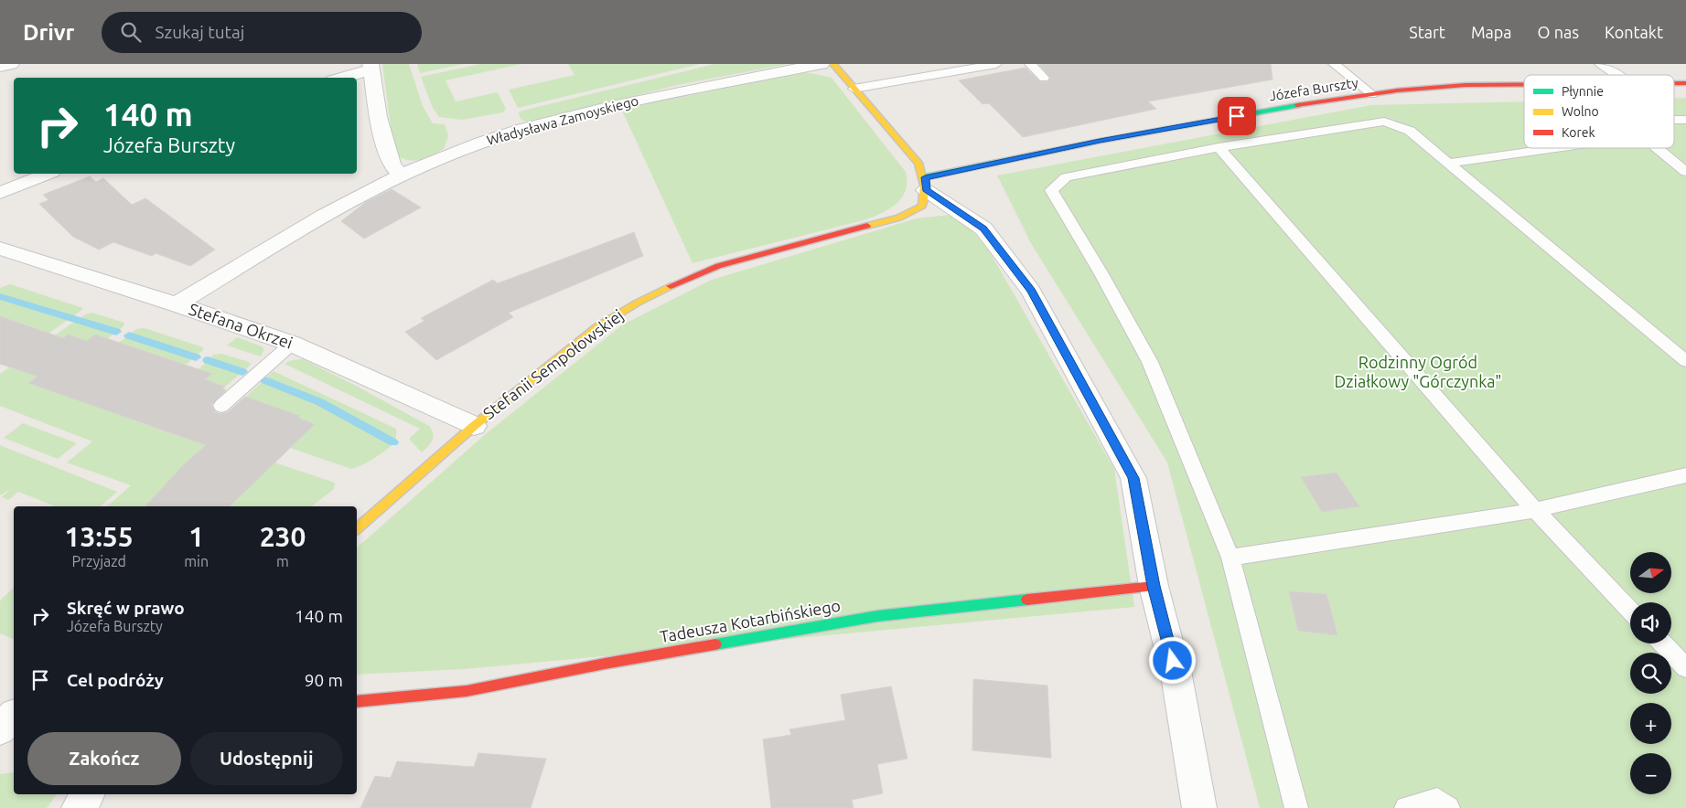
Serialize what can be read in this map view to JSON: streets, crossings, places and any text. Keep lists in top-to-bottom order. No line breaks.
{"streets":{"street":["Józefa Burszty","Władysława Zamoyskiego","Stefana Okrzei","Stefanii Sempołowskiej","Tadeusza Kotarbińskiego"]},"crossings":[["Józefa Burszty","Stefanii Sempołowskiej"],["Władysława Zamoyskiego","Stefana Okrzei"],["Stefana Okrzei","Stefanii Sempołowskiej"]],"parks":["Rodzinny Ogród Działkowy \"Górczynka\""],"legend":["Płynnie","Wolno","Korek"],"north":"right","page":{"header":"Drivr","search":"Szukaj tutaj","nav":["Start","Mapa","O nas","Kontakt"],"turn":["140 m","Józefa Burszty"],"eta":["13:55","Przyjazd","1","min","230","m"],"map_buttons":["+","−"],"list":[{"name":"Skręć w prawo","note":"Józefa Burszty","value":"140 m"},{"name":"Cel podróży","value":"90 m"}],"buttons":["Zakończ","Udostępnij"]}}
